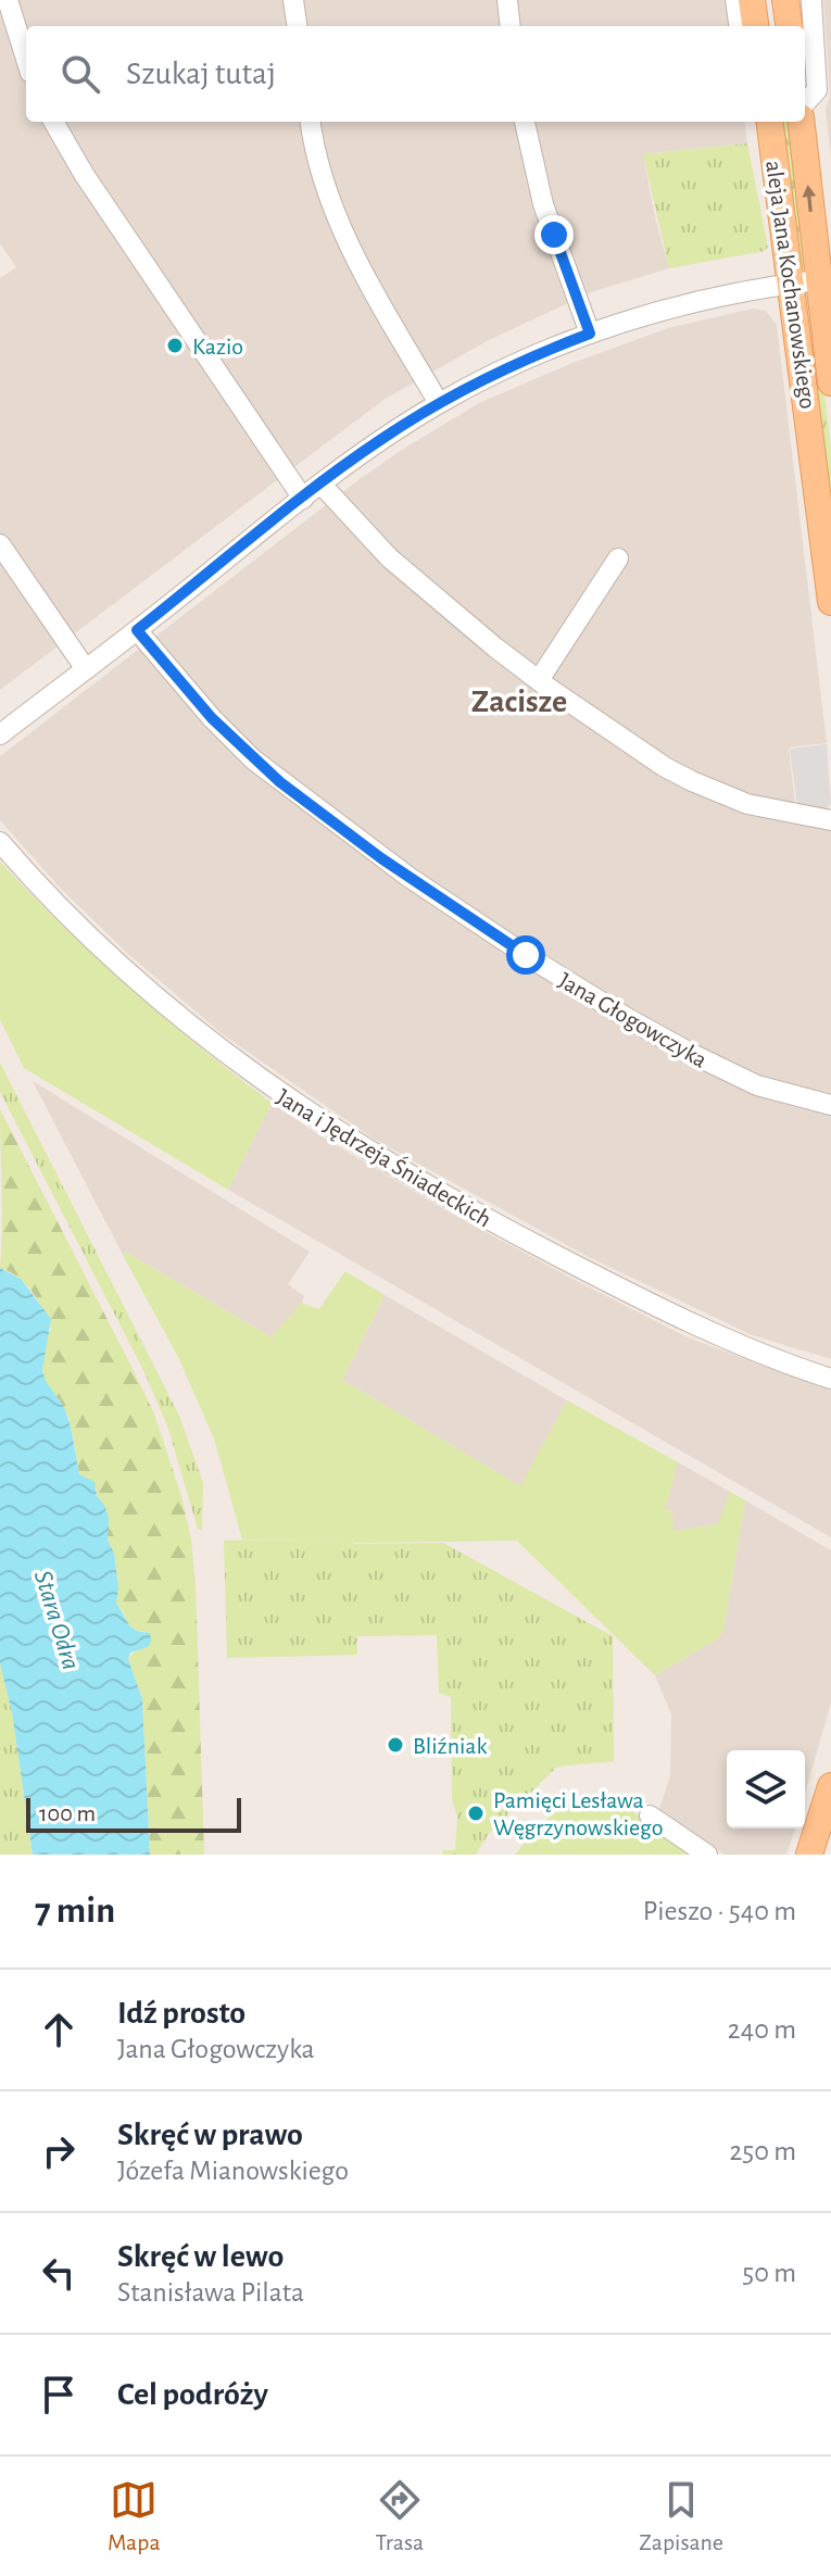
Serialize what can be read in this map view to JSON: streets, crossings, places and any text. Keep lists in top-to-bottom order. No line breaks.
{"streets":{"main road":["aleja Jana Kochanowskiego"],"street":["Jana Głogowczyka","Jana i Jędrzeja Śniadeckich"]},"districts":["Zacisze"],"water":["Stara Odra"],"places":["Kazio","Bliźniak","Pamięci Lesława Węgrzynowskiego"],"scale_bar":"100 m","page":{"search":"Szukaj tutaj","scale":"100 m","heading":["7 min","Pieszo · 540 m"],"list":[["Idź prosto","Jana Głogowczyka","240 m"],["Skręć w prawo","Józefa Mianowskiego","250 m"],["Skręć w lewo","Stanisława Pilata","50 m"],"Cel podróży"],"nav":["Mapa","Trasa","Zapisane"]}}
